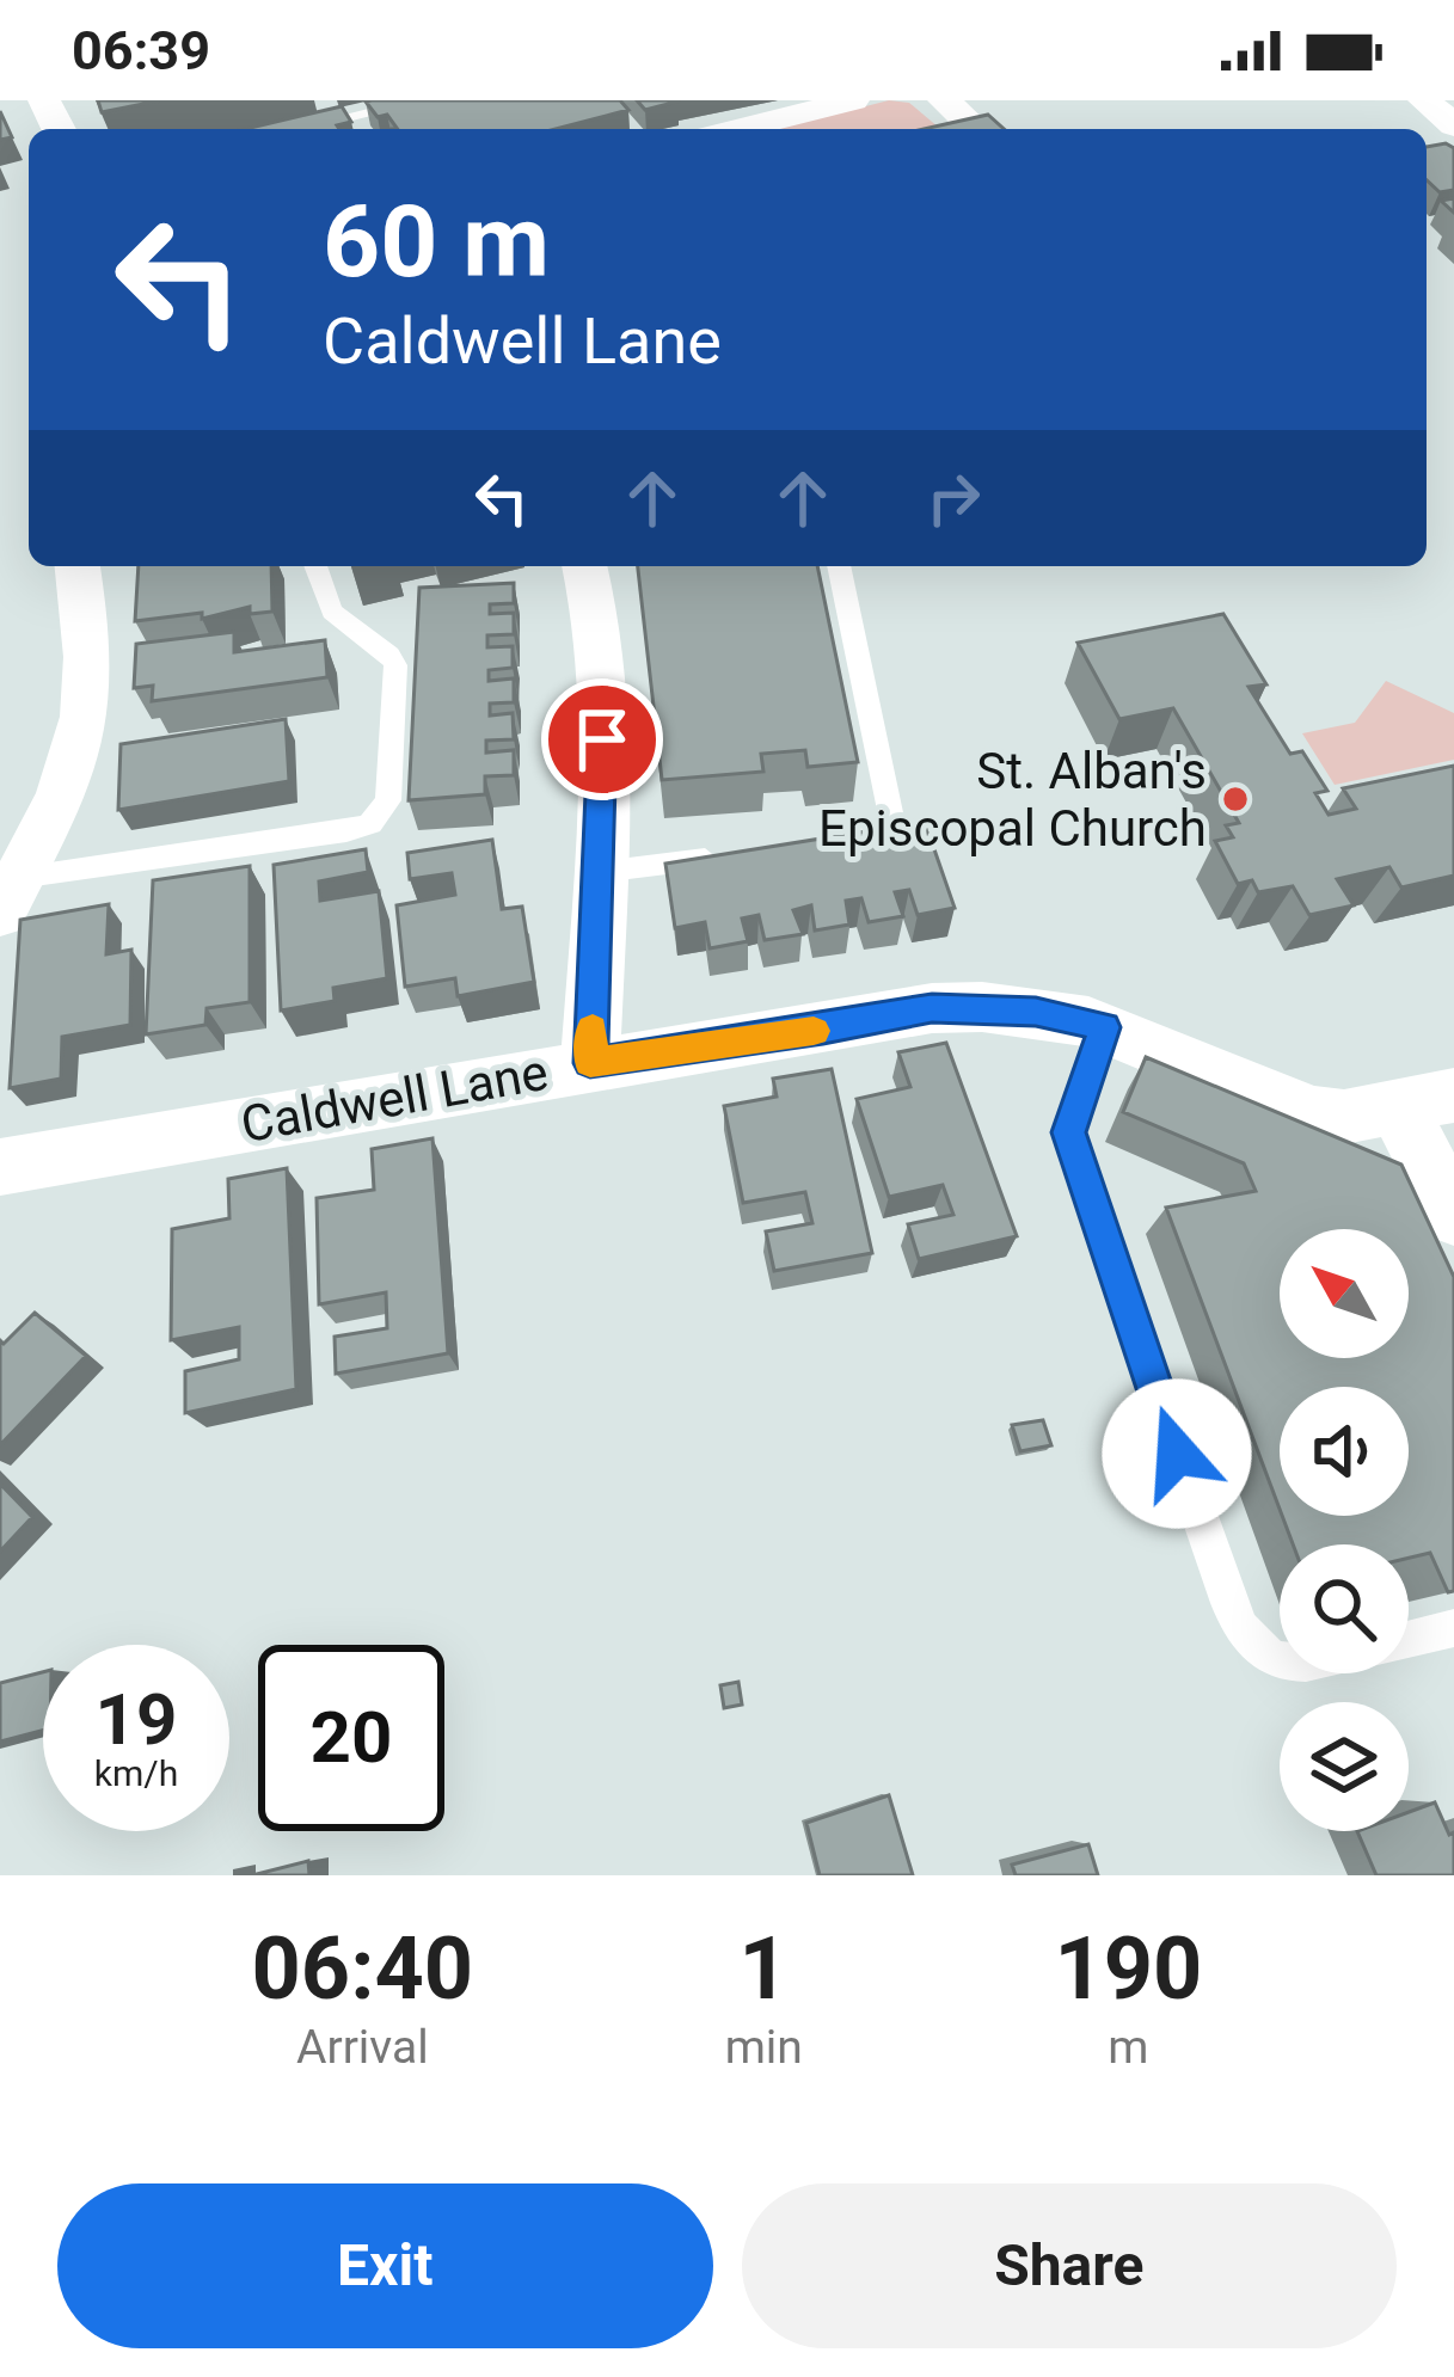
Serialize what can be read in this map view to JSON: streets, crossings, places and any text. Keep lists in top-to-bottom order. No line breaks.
{"streets":{"street":["Caldwell Lane"]},"places":["St. Alban's Episcopal Church"],"north":"top left","page":{"status":"06:39","turn":["60 m","Caldwell Lane"],"speed":"19 km/h","limit":"20","eta":["06:40","Arrival","1","min","190","m"],"buttons":["Exit","Share"]}}
